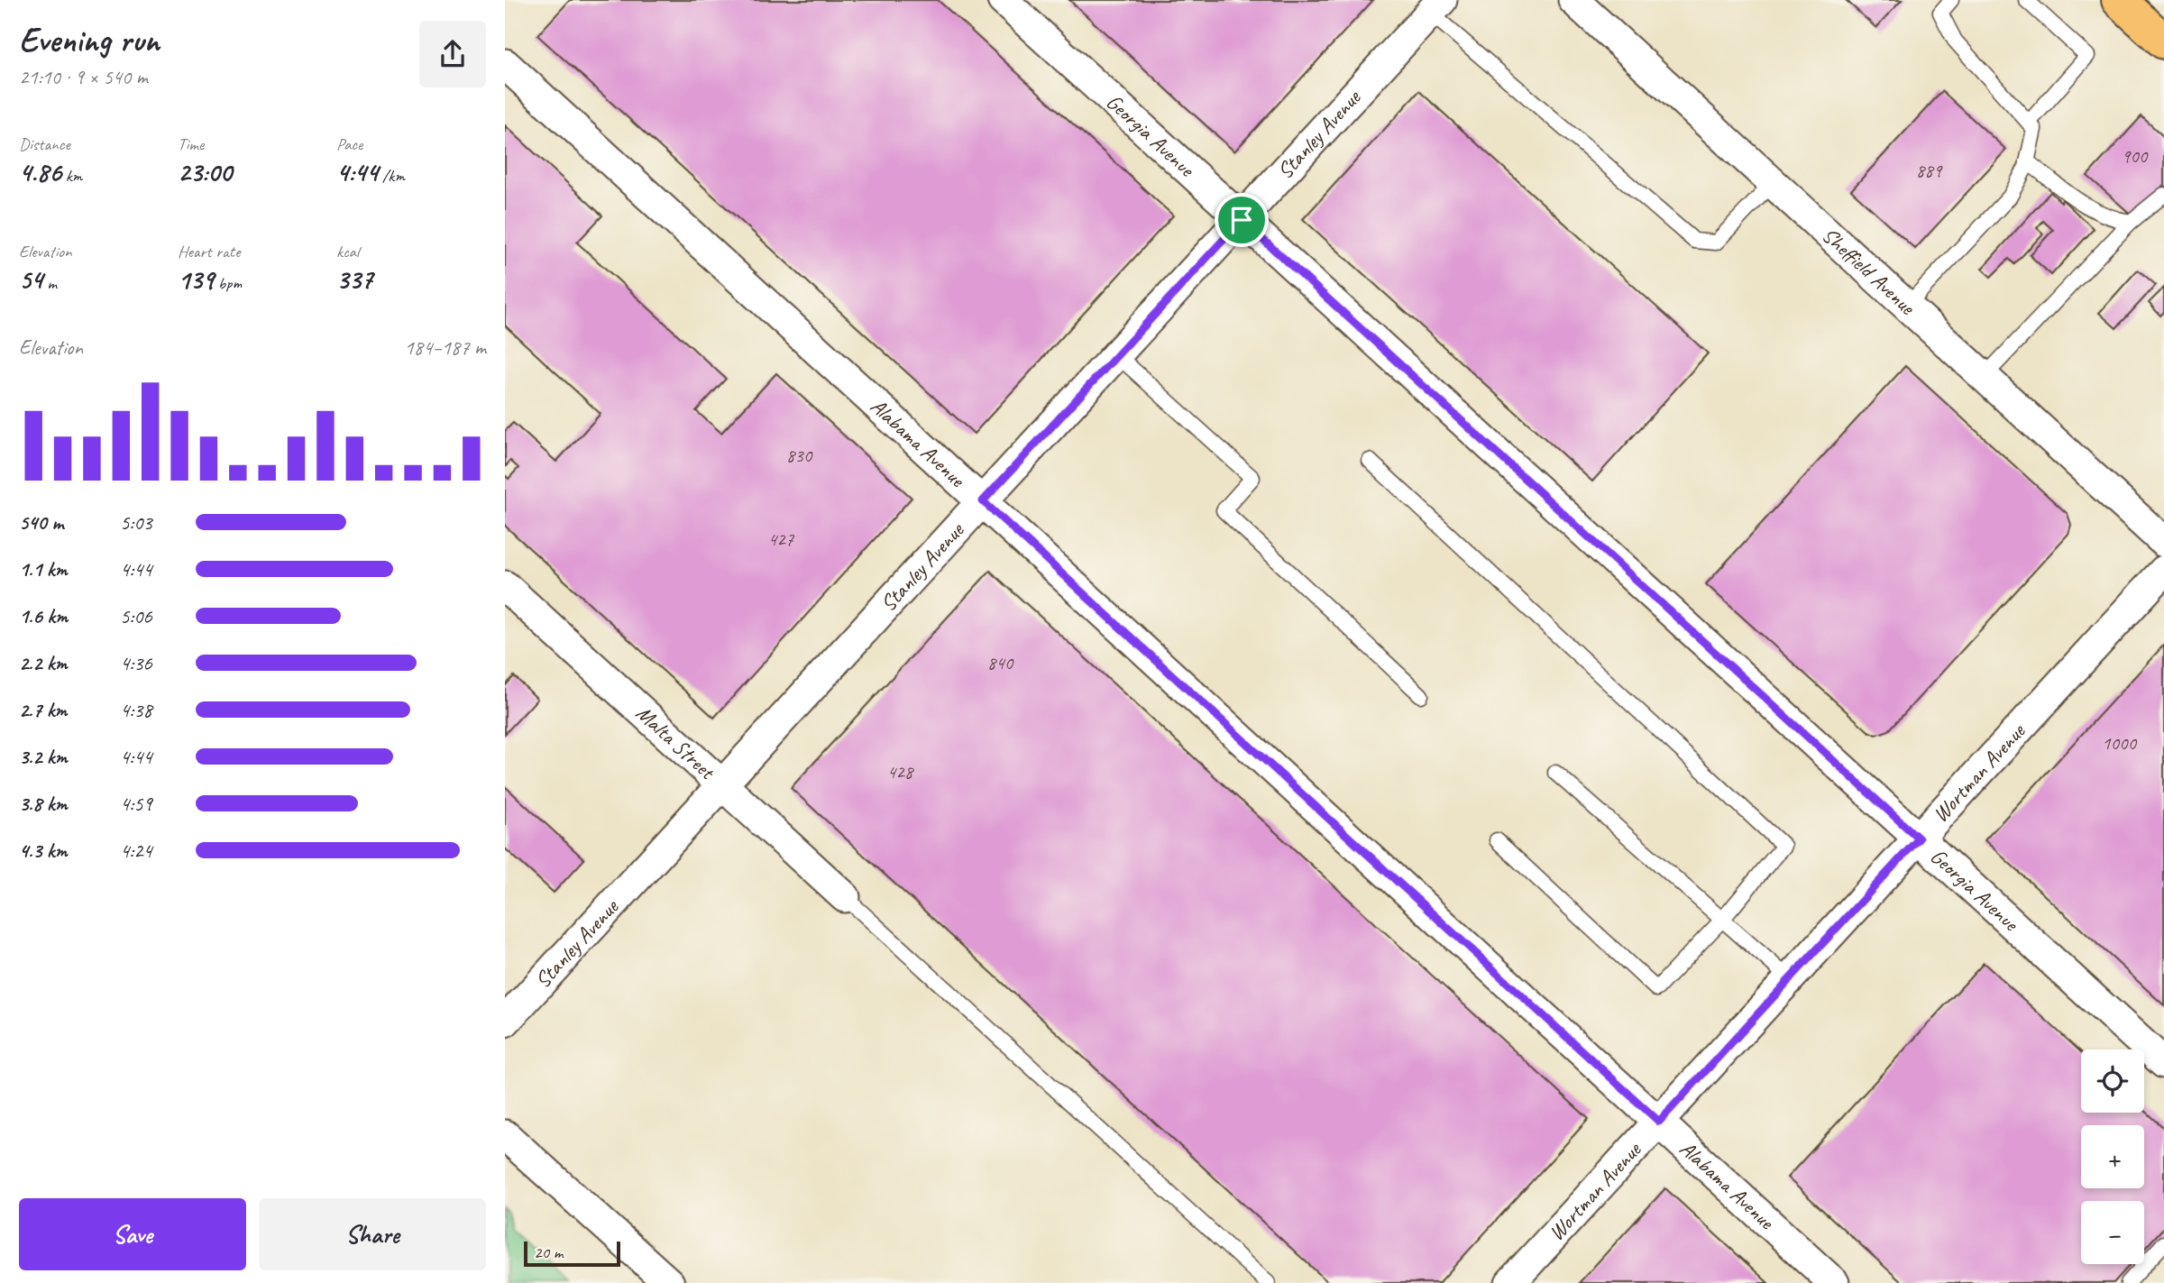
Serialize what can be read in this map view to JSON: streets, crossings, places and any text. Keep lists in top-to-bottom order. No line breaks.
{"streets":{"street":["Stanley Avenue","Georgia Avenue","Sheffield Avenue","Alabama Avenue","Malta Street","Wortman Avenue"]},"crossings":[["Stanley Avenue","Georgia Avenue"],["Stanley Avenue","Alabama Avenue"],["Stanley Avenue","Malta Street"],["Georgia Avenue","Wortman Avenue"],["Alabama Avenue","Wortman Avenue"]],"house_numbers":["900","889","830","427","840","1000","428"],"scale_bar":"20 m","page":{"heading":["Evening run","21:10 · 9 × 540 m"],"stats":[["Distance","4.86 km"],["Time","23:00"],["Pace","4:44 /km"],["Elevation","54 m"],["Heart rate","139 bpm"],["kcal","337"]],"chart":["Elevation","184–187 m"],"list":[{"name":"540 m","note":"5:03"},{"name":"1.1 km","note":"4:44"},{"name":"1.6 km","note":"5:06"},{"name":"2.2 km","note":"4:36"},{"name":"2.7 km","note":"4:38"},{"name":"3.2 km","note":"4:44"},{"name":"3.8 km","note":"4:59"},{"name":"4.3 km","note":"4:24"}],"map_buttons":["+","−"],"buttons":["Save","Share"],"scale":"20 m"}}
